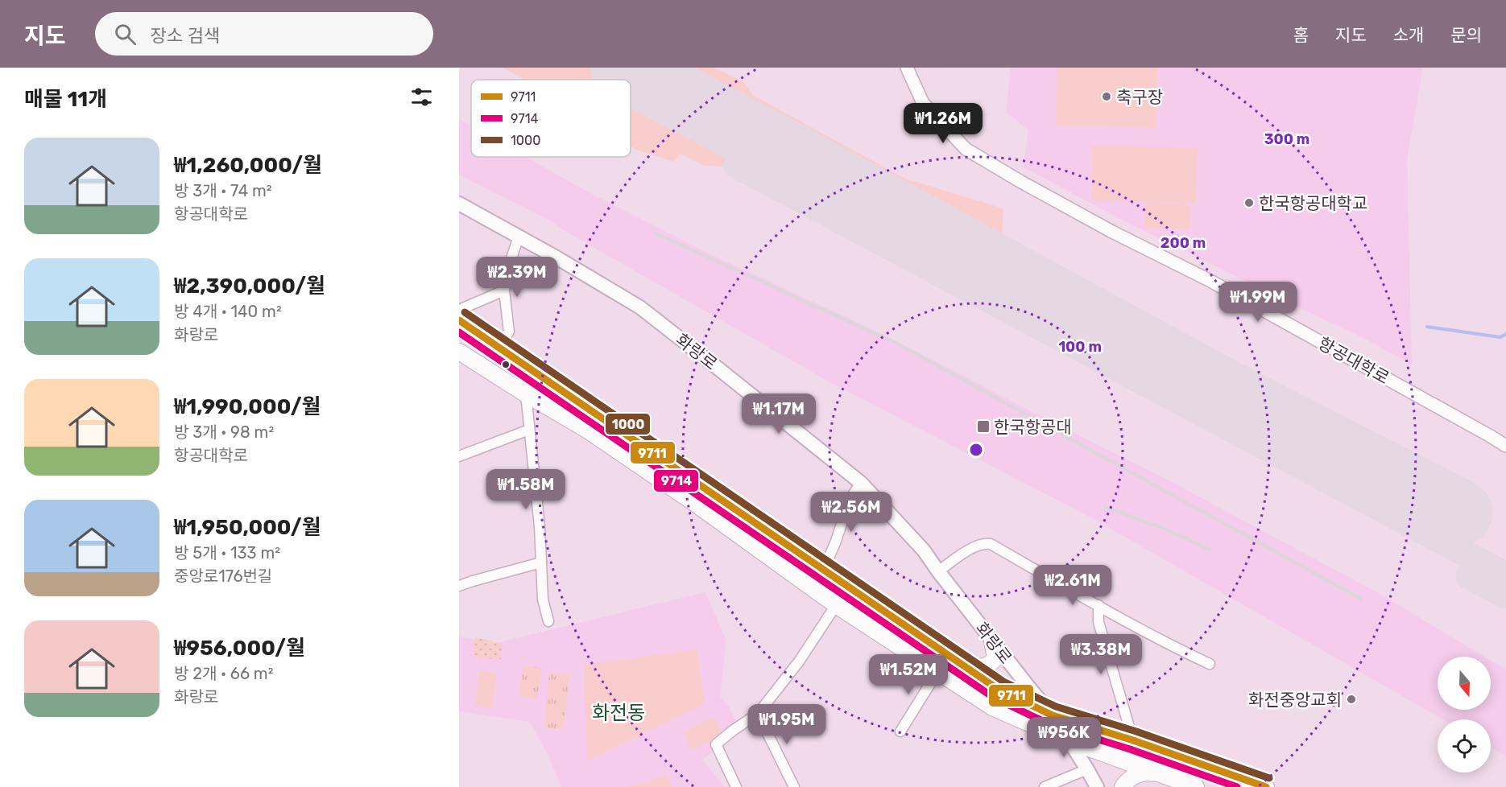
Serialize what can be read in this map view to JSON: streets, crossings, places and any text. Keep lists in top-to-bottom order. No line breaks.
{"streets":{"main road":["화랑로"],"street":["항공대학로"]},"districts":["화전동"],"places":{"other":["축구장","한국항공대학교","화전중앙교회"],"transit":["한국항공대"]},"lines":["transit line 1000","transit line 9711","transit line 9714"],"legend":["9711","9714","1000"],"north":"bottom","page":{"header":"지도","search":"장소 검색","nav":["홈","지도","소개","문의"],"heading":"매물 11개","price":["₩1.26M","₩2.39M","₩1.99M","₩1.17M","₩1.58M","₩2.56M","₩2.61M","₩3.38M","₩1.52M","₩1.95M","₩956K"],"list":[{"name":"₩1,260,000/월","note":"방 3개 · 74 m² · 항공대학로"},{"name":"₩2,390,000/월","note":"방 4개 · 140 m² · 화랑로"},{"name":"₩1,990,000/월","note":"방 3개 · 98 m² · 항공대학로"},{"name":"₩1,950,000/월","note":"방 5개 · 133 m² · 중앙로176번길"},{"name":"₩956,000/월","note":"방 2개 · 66 m² · 화랑로"}]},"rings":["300 m","200 m","100 m"]}
